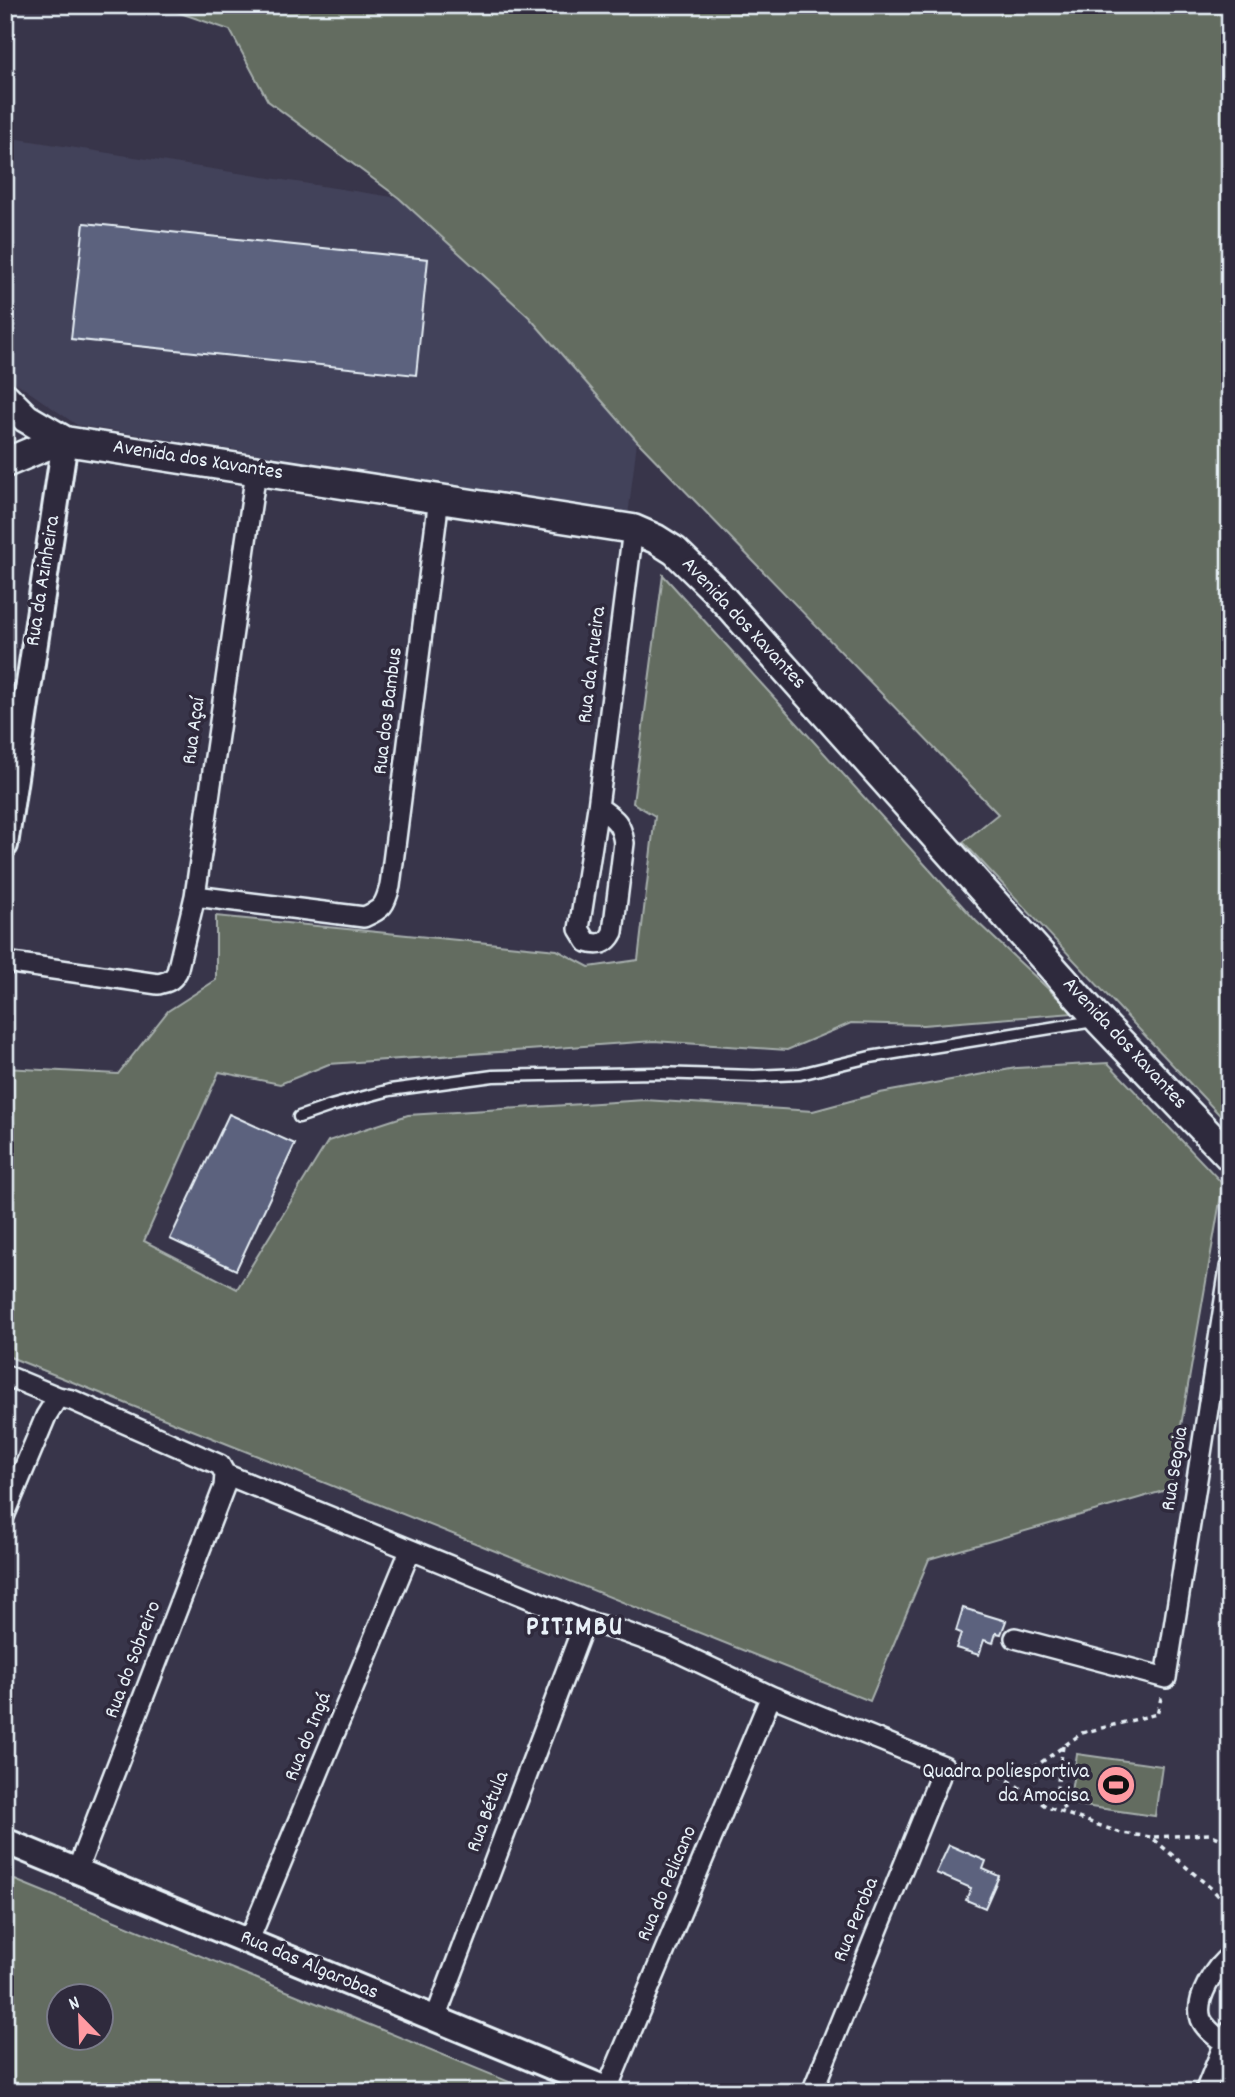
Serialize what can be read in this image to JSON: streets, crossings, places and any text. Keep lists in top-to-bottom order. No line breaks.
{"streets":{"main road":["Avenida dos Xavantes"],"street":["Rua da Azinheira","Rua da Arueira","Rua dos Bambus","Rua Açaí","Rua Segoia","Rua do Sobreiro","Rua do Ingá","Rua Bétula","Rua do Pelicano","Rua Peroba","Rua das Algarobas"]},"crossings":[["Avenida dos Xavantes","Rua da Azinheira"],["Avenida dos Xavantes","Rua da Arueira"],["Avenida dos Xavantes","Rua dos Bambus"],["Avenida dos Xavantes","Rua Açaí"],["Rua dos Bambus","Rua Açaí"],["Rua do Sobreiro","Rua das Algarobas"],["Rua do Ingá","Rua das Algarobas"],["Rua Bétula","Rua das Algarobas"],["Rua do Pelicano","Rua das Algarobas"]],"districts":["PITIMBU"],"places":{"sports":["Quadra poliesportiva da Amocisa"]},"north":"top left"}
